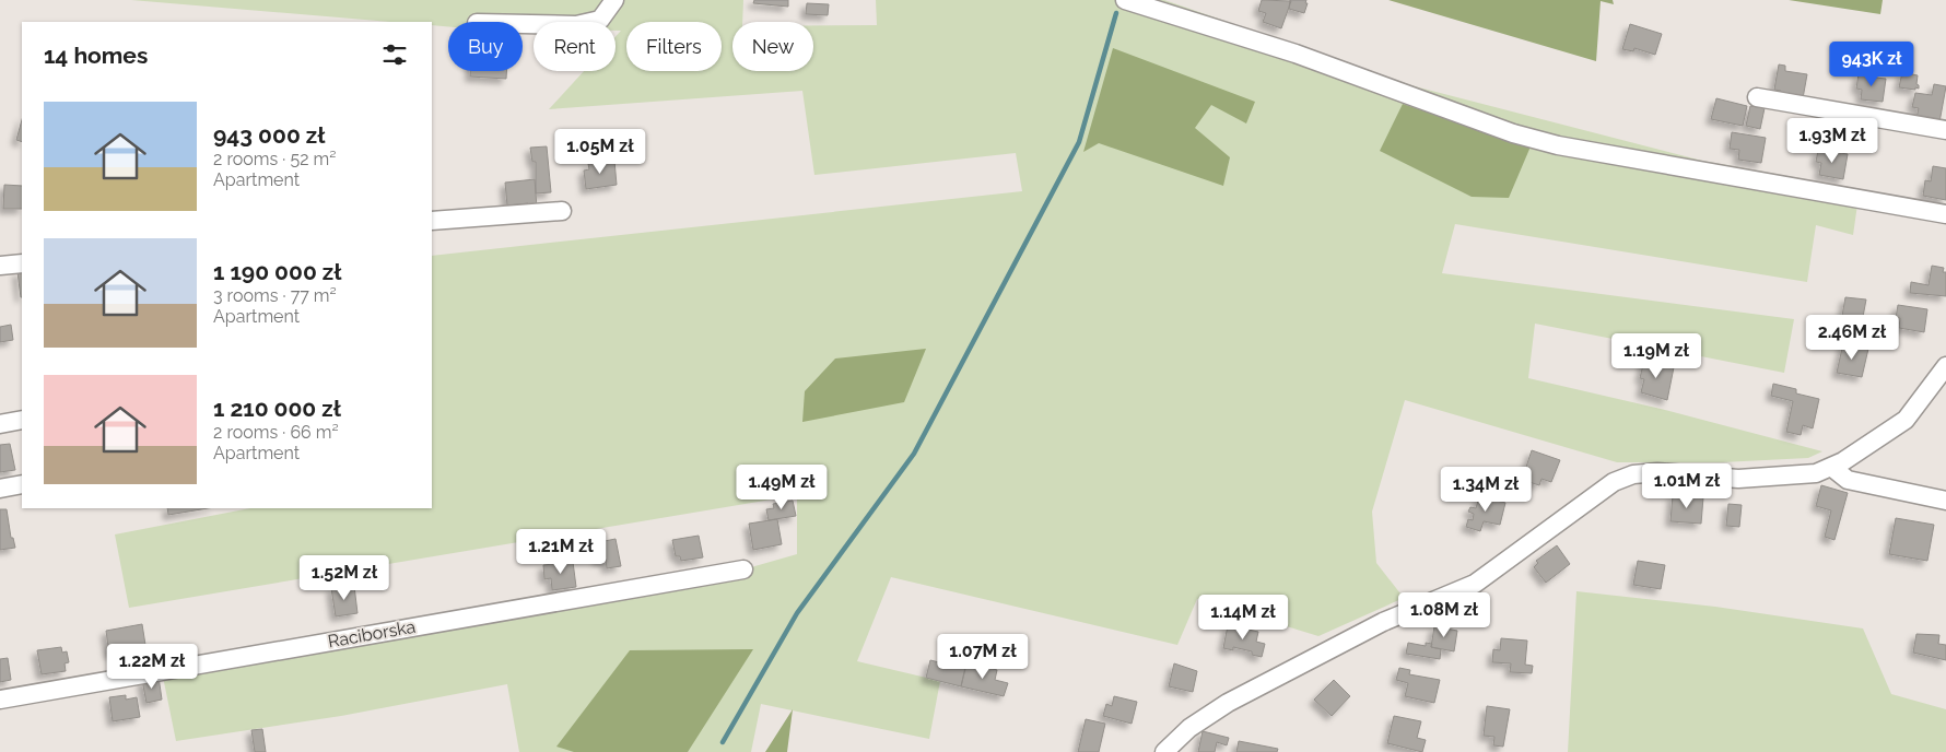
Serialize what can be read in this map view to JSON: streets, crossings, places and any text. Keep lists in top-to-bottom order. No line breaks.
{"streets":{"street":["Raciborska"]},"page":{"chip":["Buy","Rent","Filters","New"],"heading":"14 homes","price":["943K zł","1.93M zł","1.05M zł","2.46M zł","1.19M zł","1.01M zł","1.49M zł","1.34M zł","1.21M zł","1.52M zł","1.08M zł","1.14M zł","1.07M zł","1.22M zł"],"list":[{"name":"943 000 zł","note":"2 rooms · 52 m² · Apartment"},{"name":"1 190 000 zł","note":"3 rooms · 77 m² · Apartment"},{"name":"1 210 000 zł","note":"2 rooms · 66 m² · Apartment"}]}}
